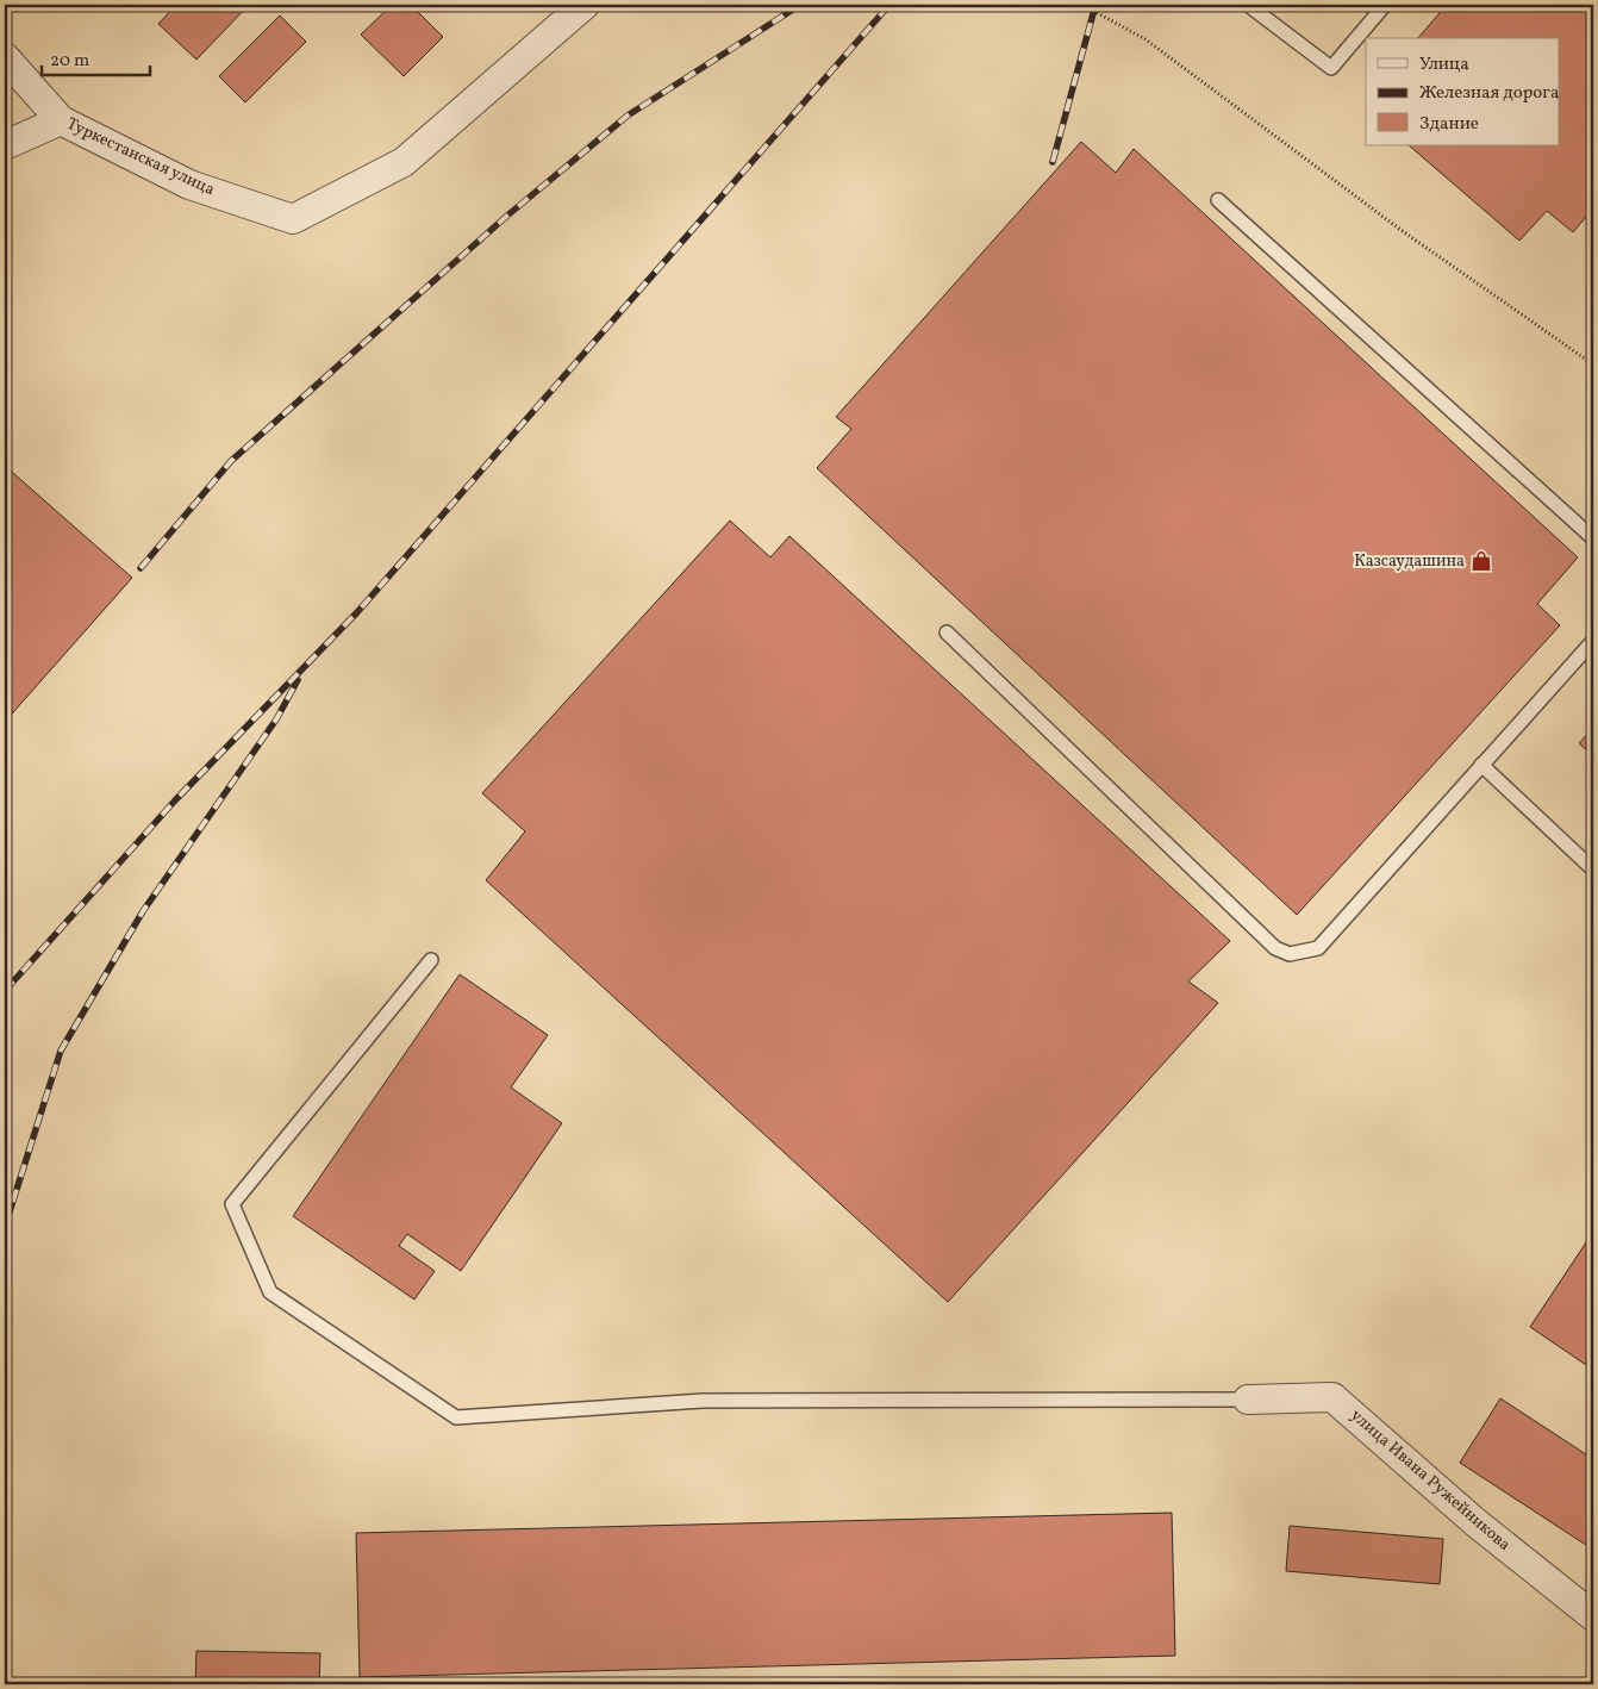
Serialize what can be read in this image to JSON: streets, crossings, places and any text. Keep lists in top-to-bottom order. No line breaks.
{"streets":{"street":["Туркестанская улица","улица Ивана Ружейникова"]},"places":{"shop":["Казсаудашина"]},"legend":["Улица","Железная дорога","Здание"],"scale_bar":"20 m"}
